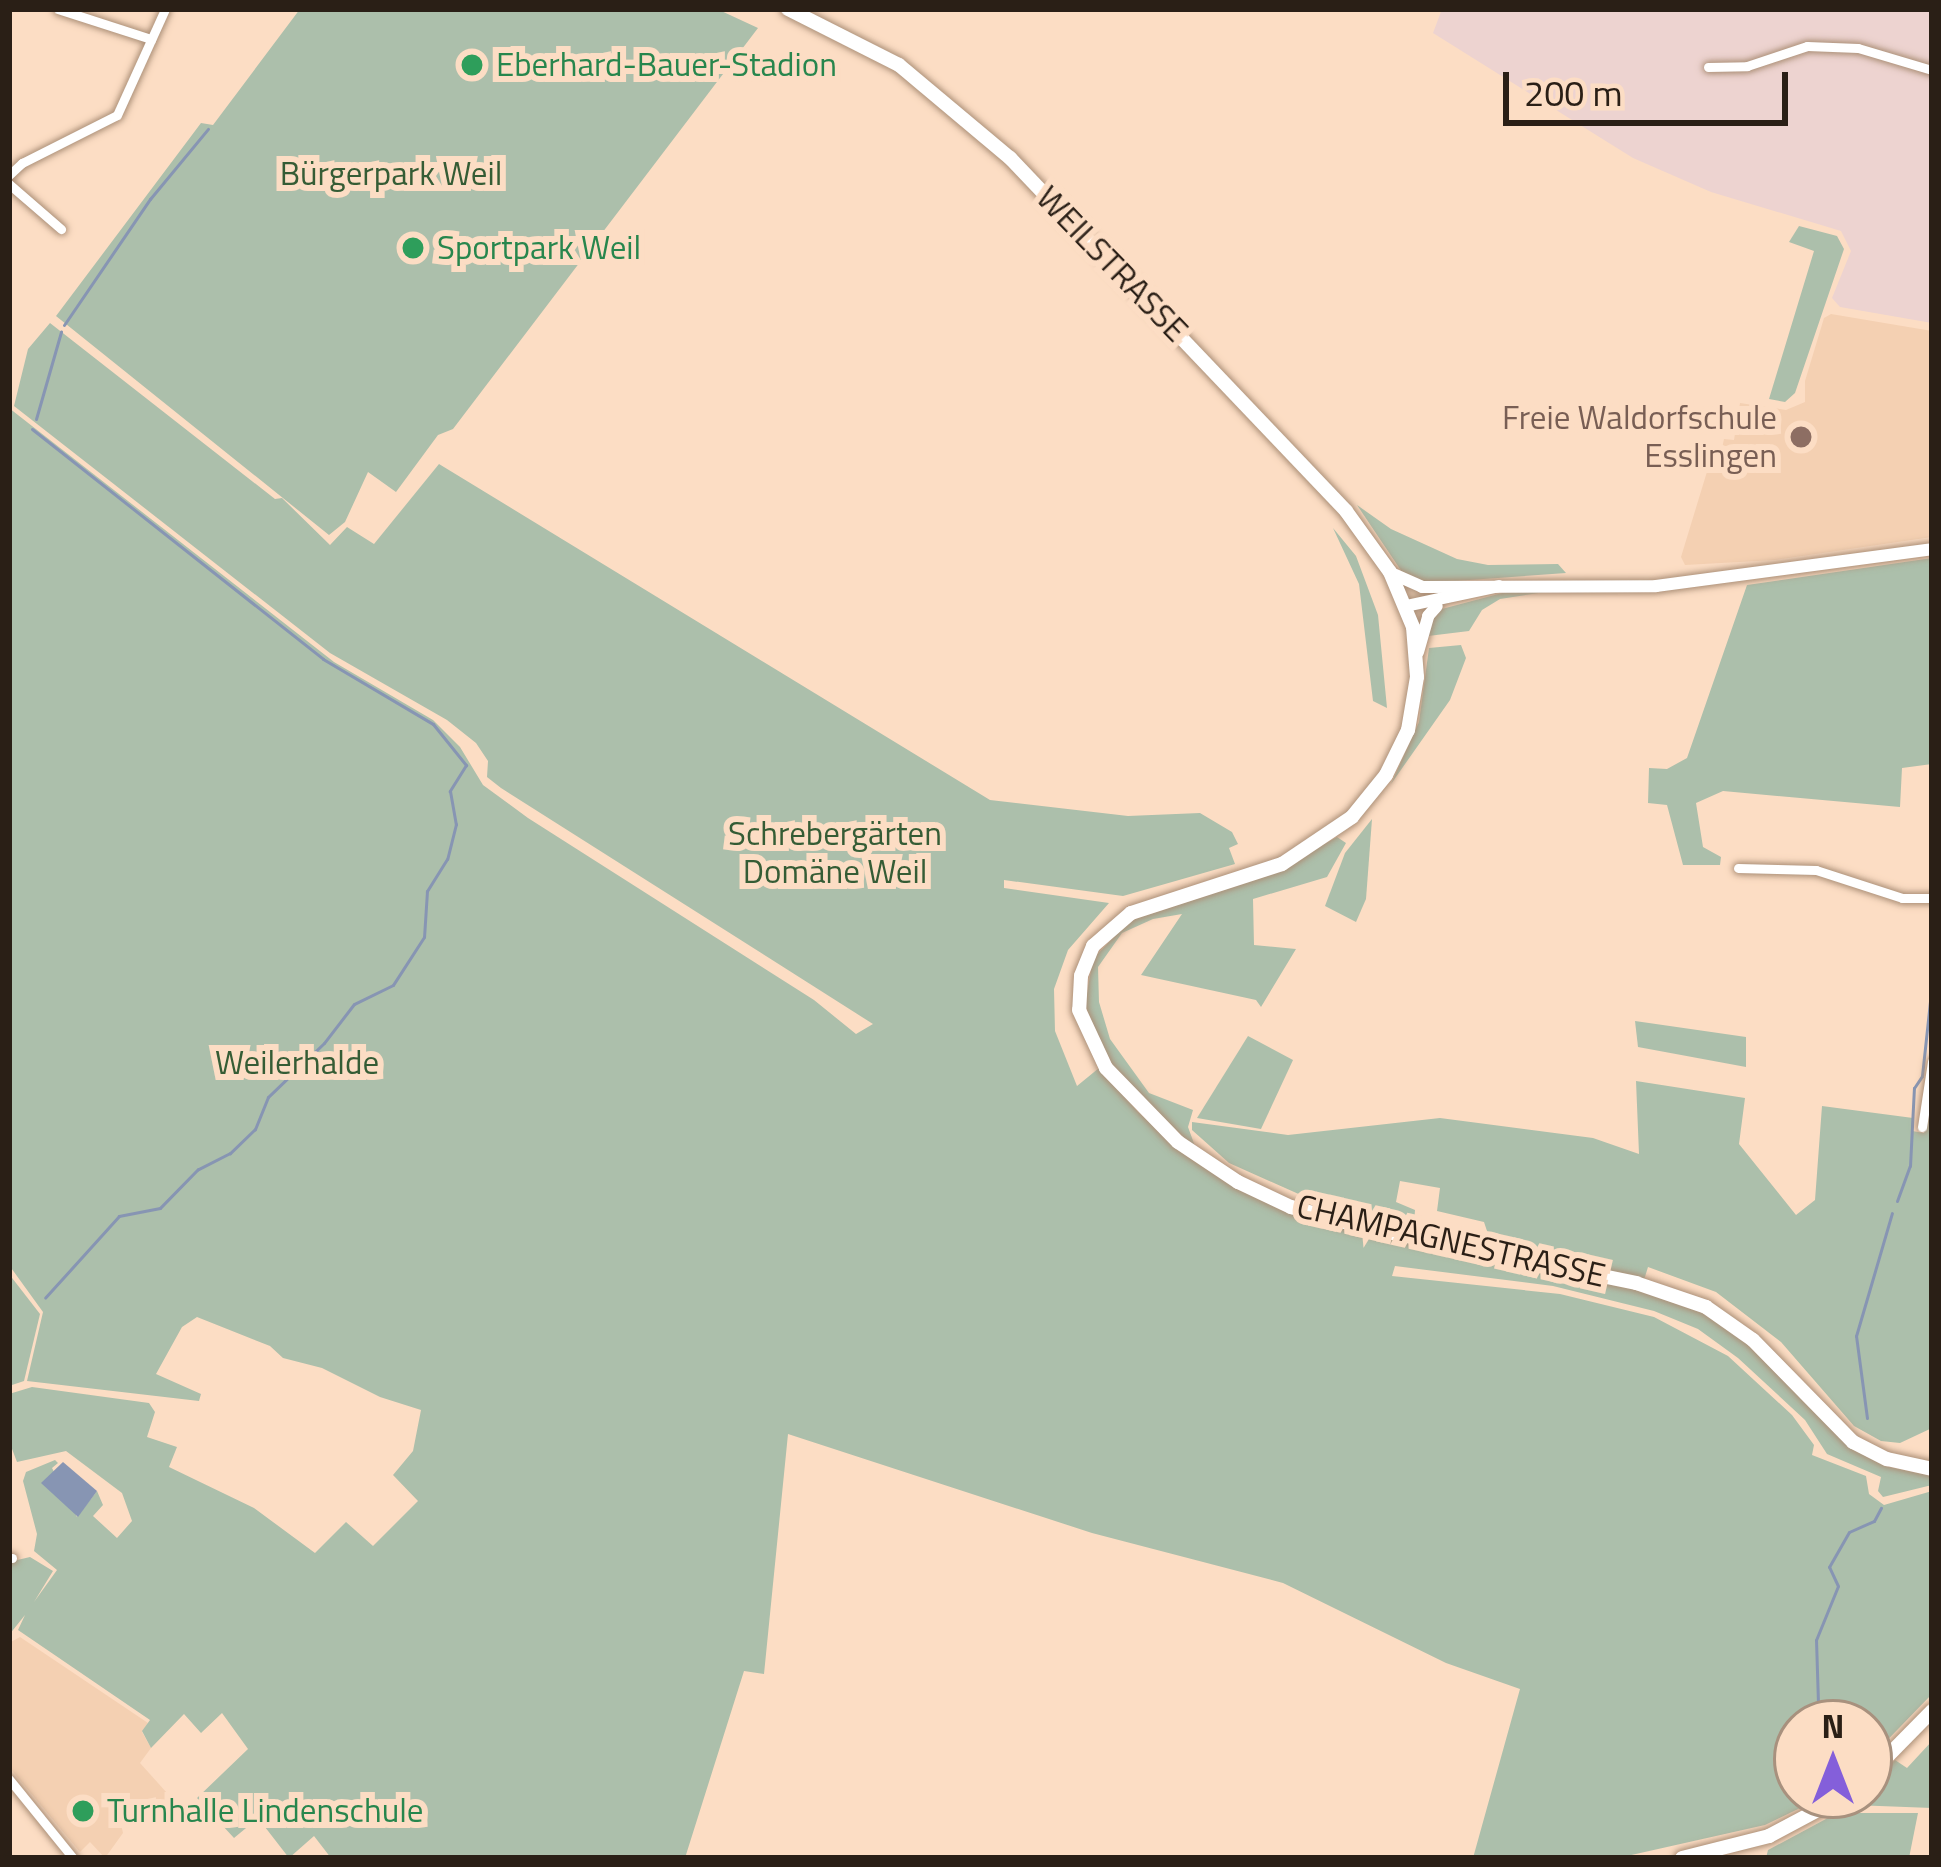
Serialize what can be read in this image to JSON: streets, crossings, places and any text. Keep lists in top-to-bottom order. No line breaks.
{"streets":{"main road":["WEILSTRASSE","CHAMPAGNESTRASSE"]},"crossings":[["WEILSTRASSE","CHAMPAGNESTRASSE"]],"parks":["Bürgerpark Weil","Schrebergärten Domäne Weil","Weilerhalde"],"places":["Eberhard-Bauer-Stadion","Sportpark Weil","Freie Waldorfschule Esslingen","Turnhalle Lindenschule"],"scale_bar":"200 m","north":"top"}
